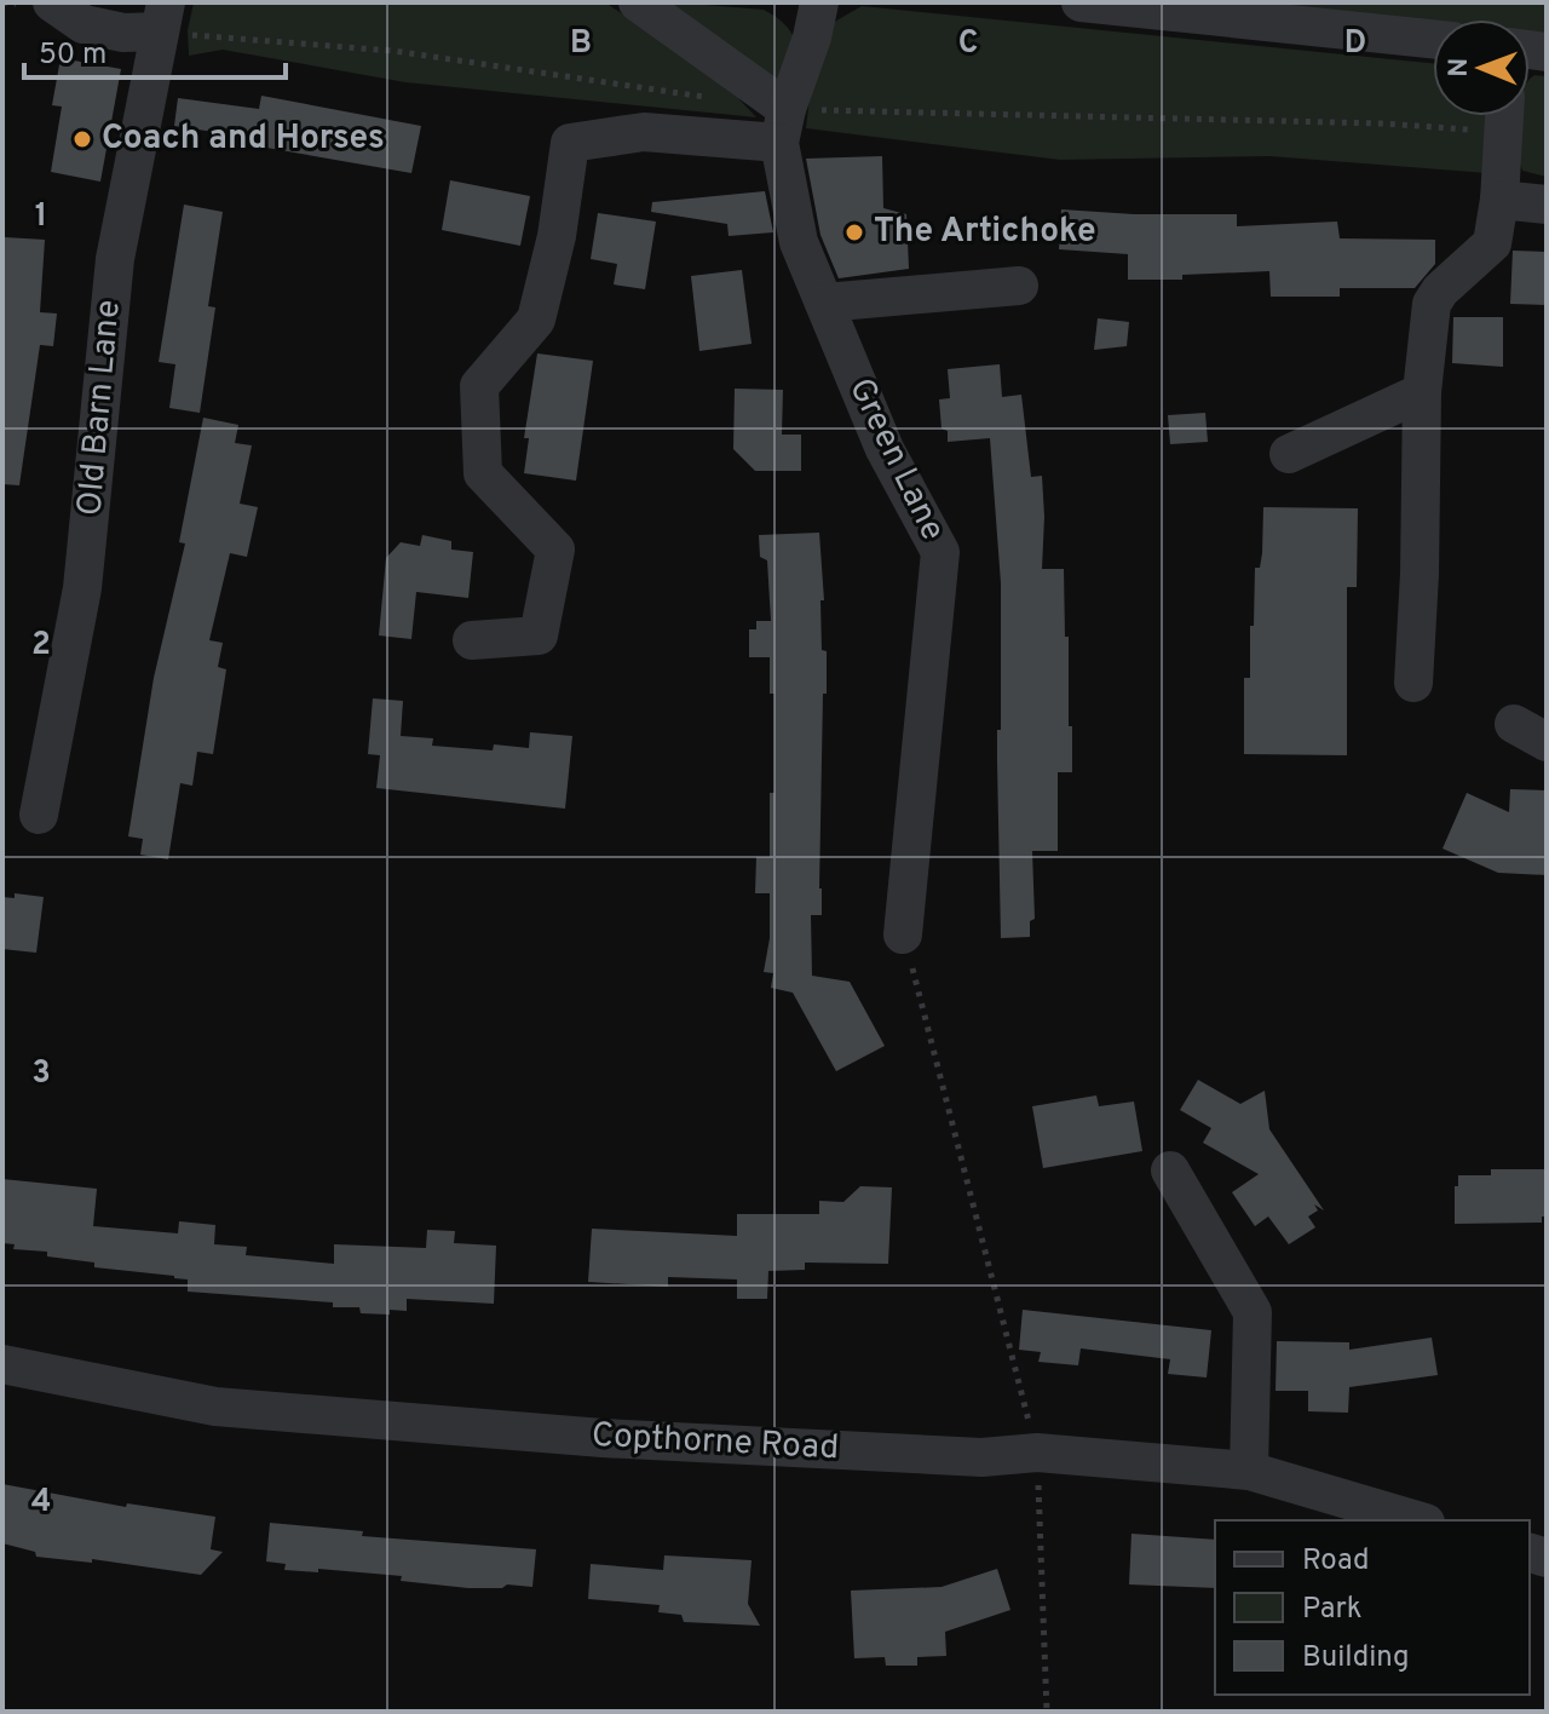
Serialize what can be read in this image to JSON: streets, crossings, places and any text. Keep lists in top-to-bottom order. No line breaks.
{"streets":{"street":["Old Barn Lane","Green Lane","Copthorne Road"]},"places":["Coach and Horses","The Artichoke"],"legend":["Road","Park","Building"],"scale_bar":"50 m","north":"left","grid":{"columns":["B","C","D"],"rows":["1","2","3","4"]}}
